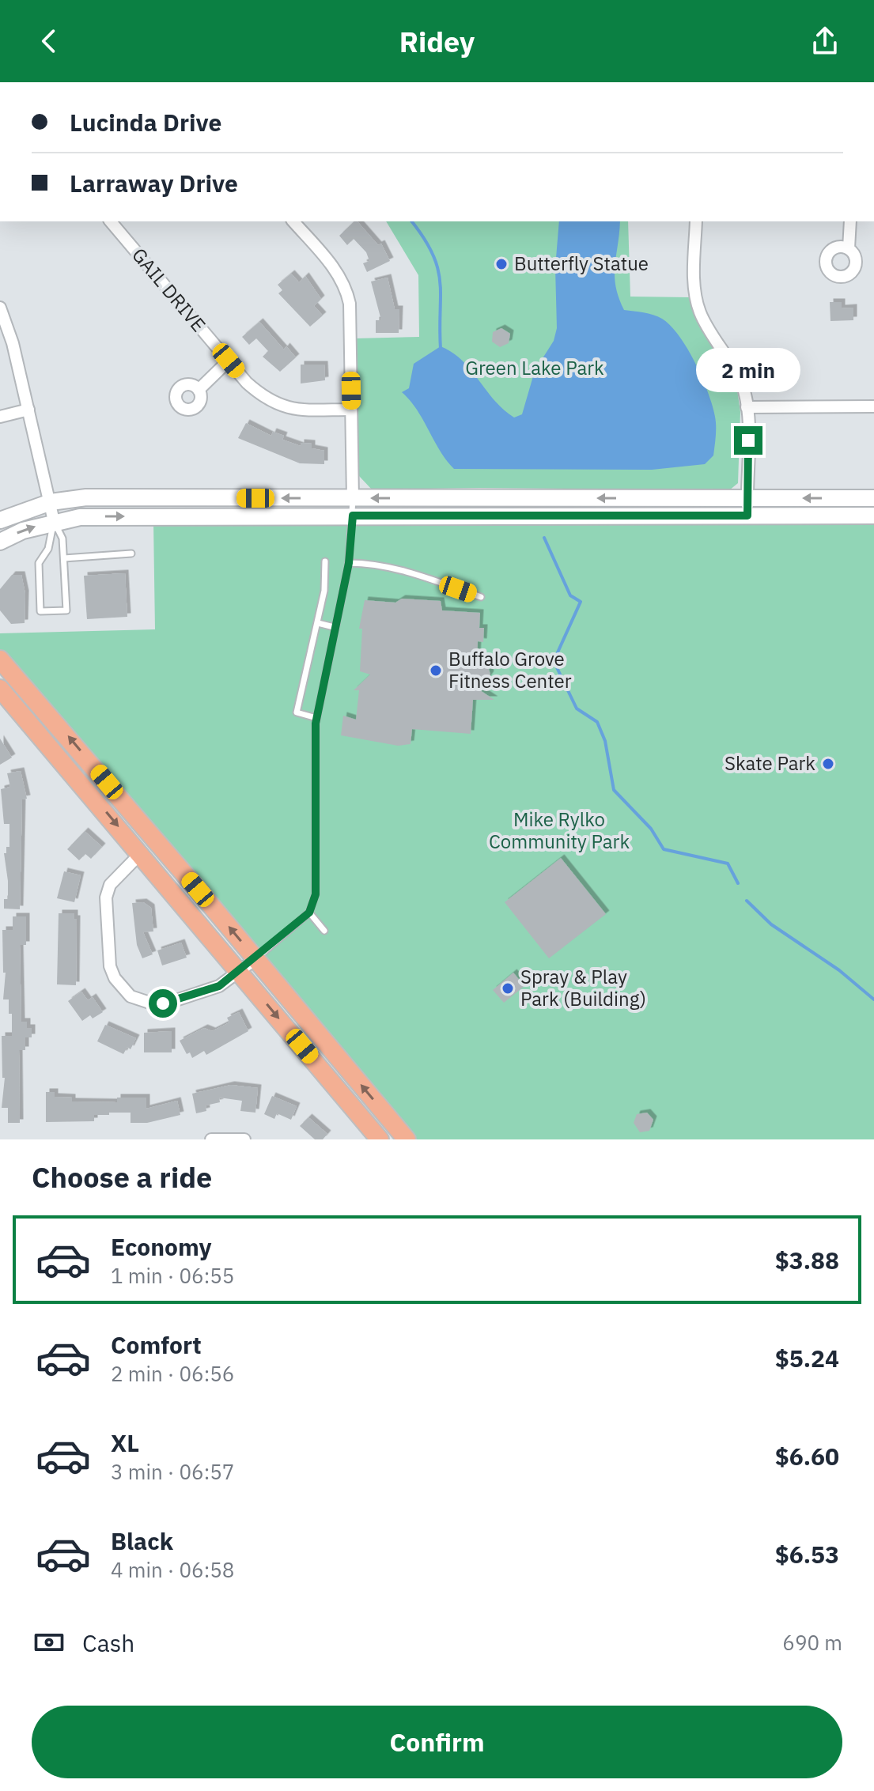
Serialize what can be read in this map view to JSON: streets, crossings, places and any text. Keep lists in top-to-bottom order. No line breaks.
{"streets":{"street":["GAIL DRIVE"]},"parks":["Green Lake Park","Mike Rylko Community Park"],"places":["Butterfly Statue","Buffalo Grove Fitness Center","Skate Park","Spray & Play Park (Building)"],"page":{"header":"Ridey","banner":["Lucinda Drive","Larraway Drive"],"bubble":"2 min","heading":"Choose a ride","list":[{"name":"Economy","note":"1 min · 06:55","value":"$3.88"},{"name":"Comfort","note":"2 min · 06:56","value":"$5.24"},{"name":"XL","note":"3 min · 06:57","value":"$6.60"},{"name":"Black","note":"4 min · 06:58","value":"$6.53"}],"pay":["Cash","690 m"],"buttons":"Confirm"}}
